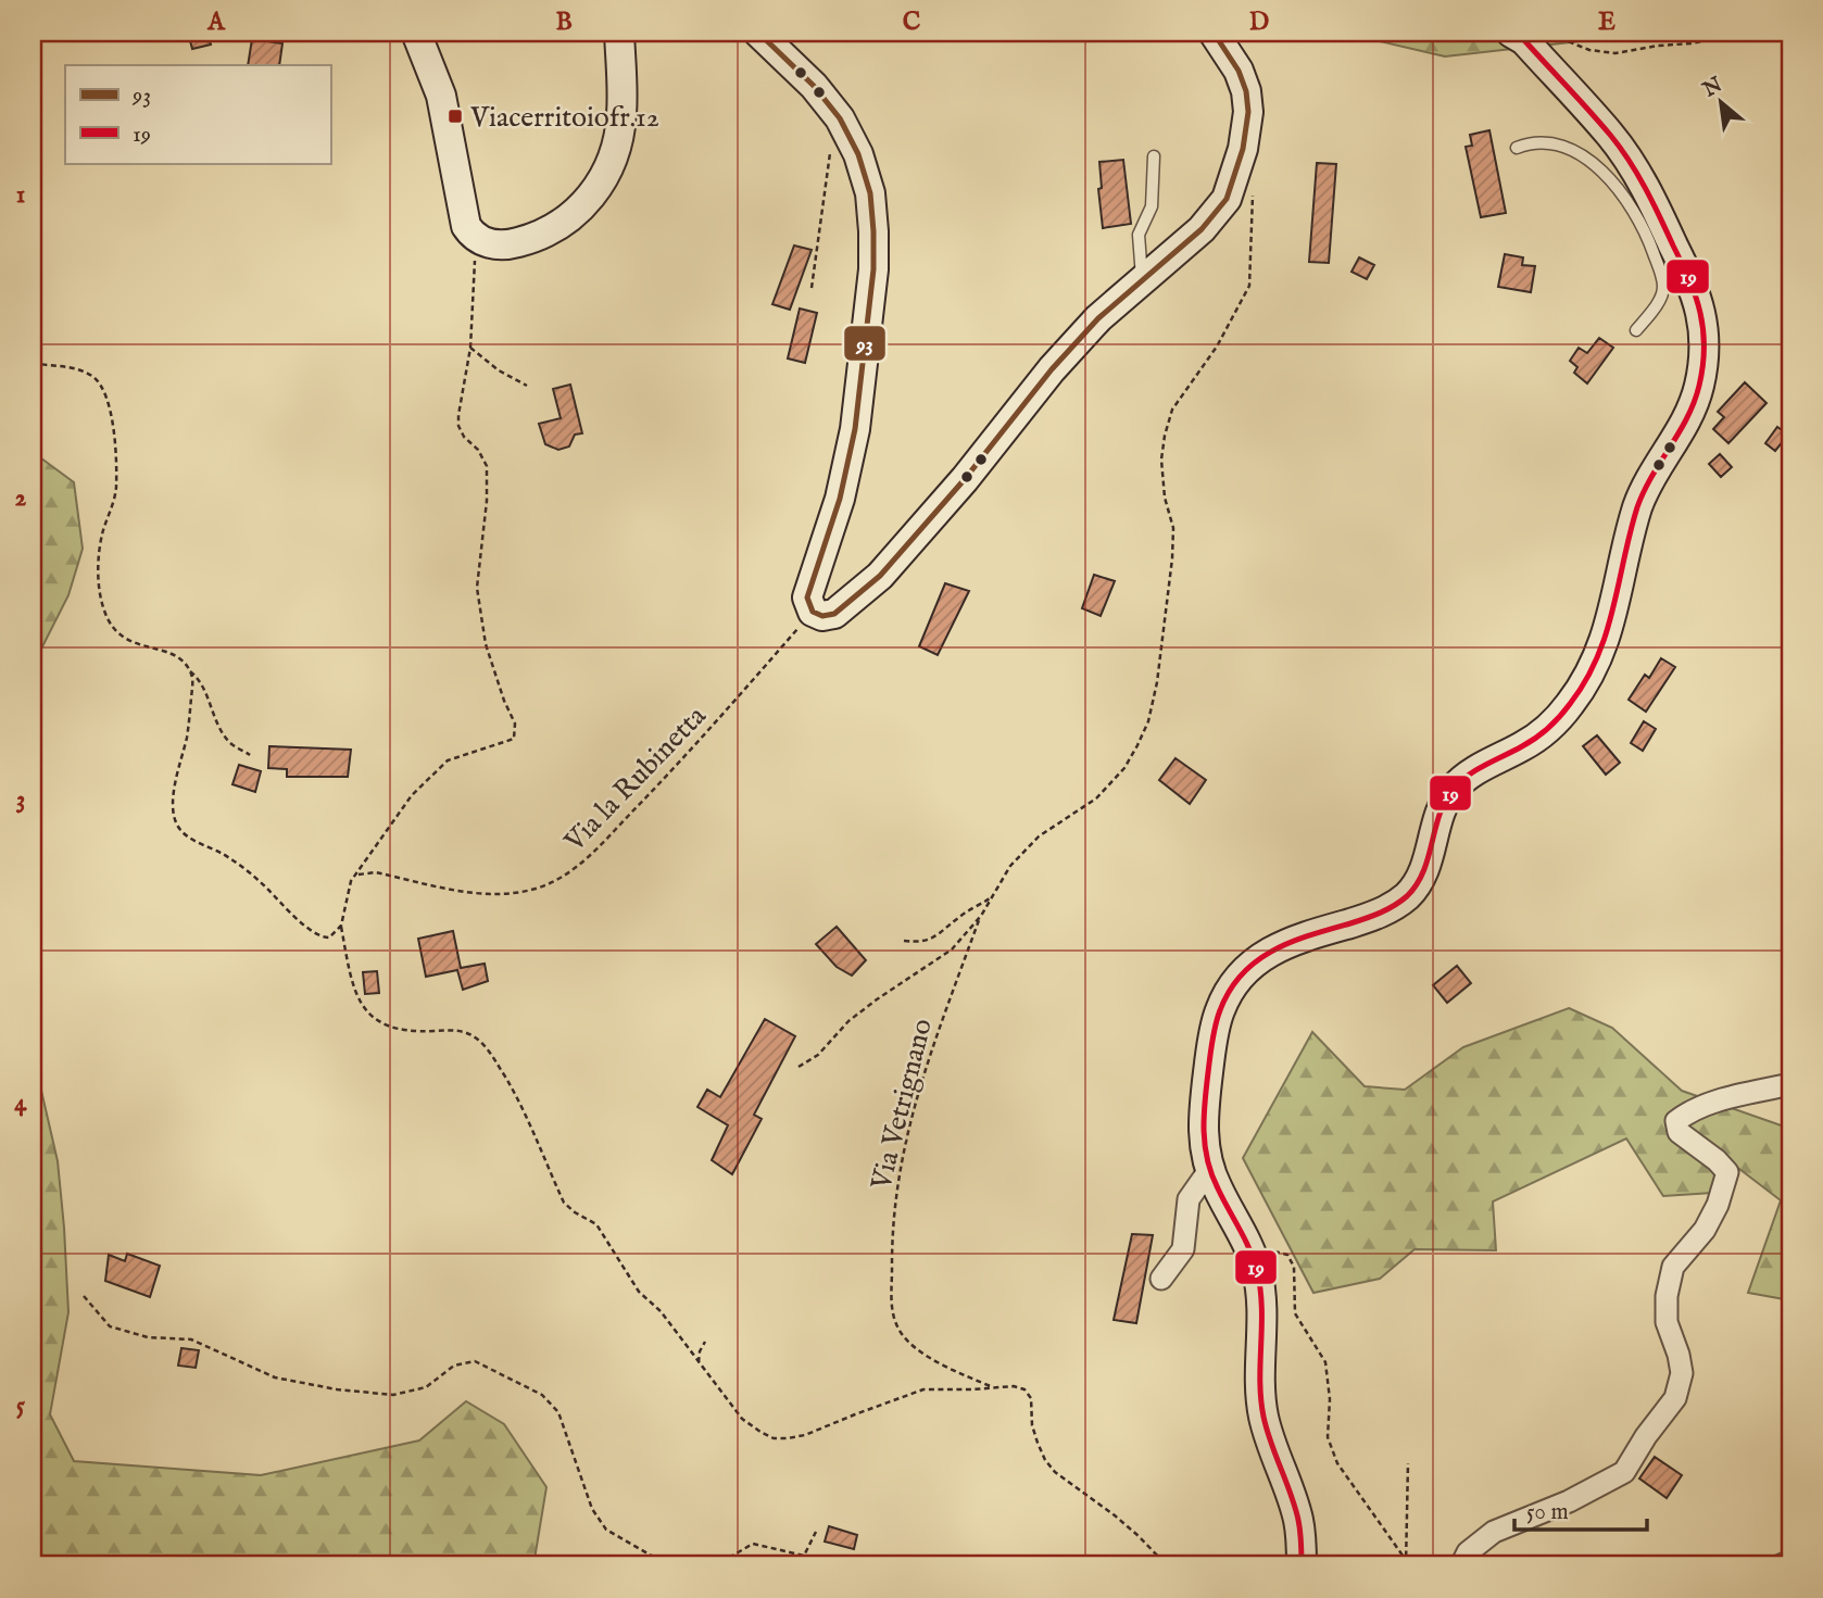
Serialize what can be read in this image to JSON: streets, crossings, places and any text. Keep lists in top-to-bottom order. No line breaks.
{"streets":{"path":["Via la Rubinetta","Via Vetrignano"]},"places":{"transit":["Viacerritoiofr.12"]},"lines":["transit line 93","transit line 19"],"legend":["93","19"],"scale_bar":"50 m","north":"top left","grid":{"columns":["A","B","C","D","E"],"rows":["1","2","3","4","5"]}}
